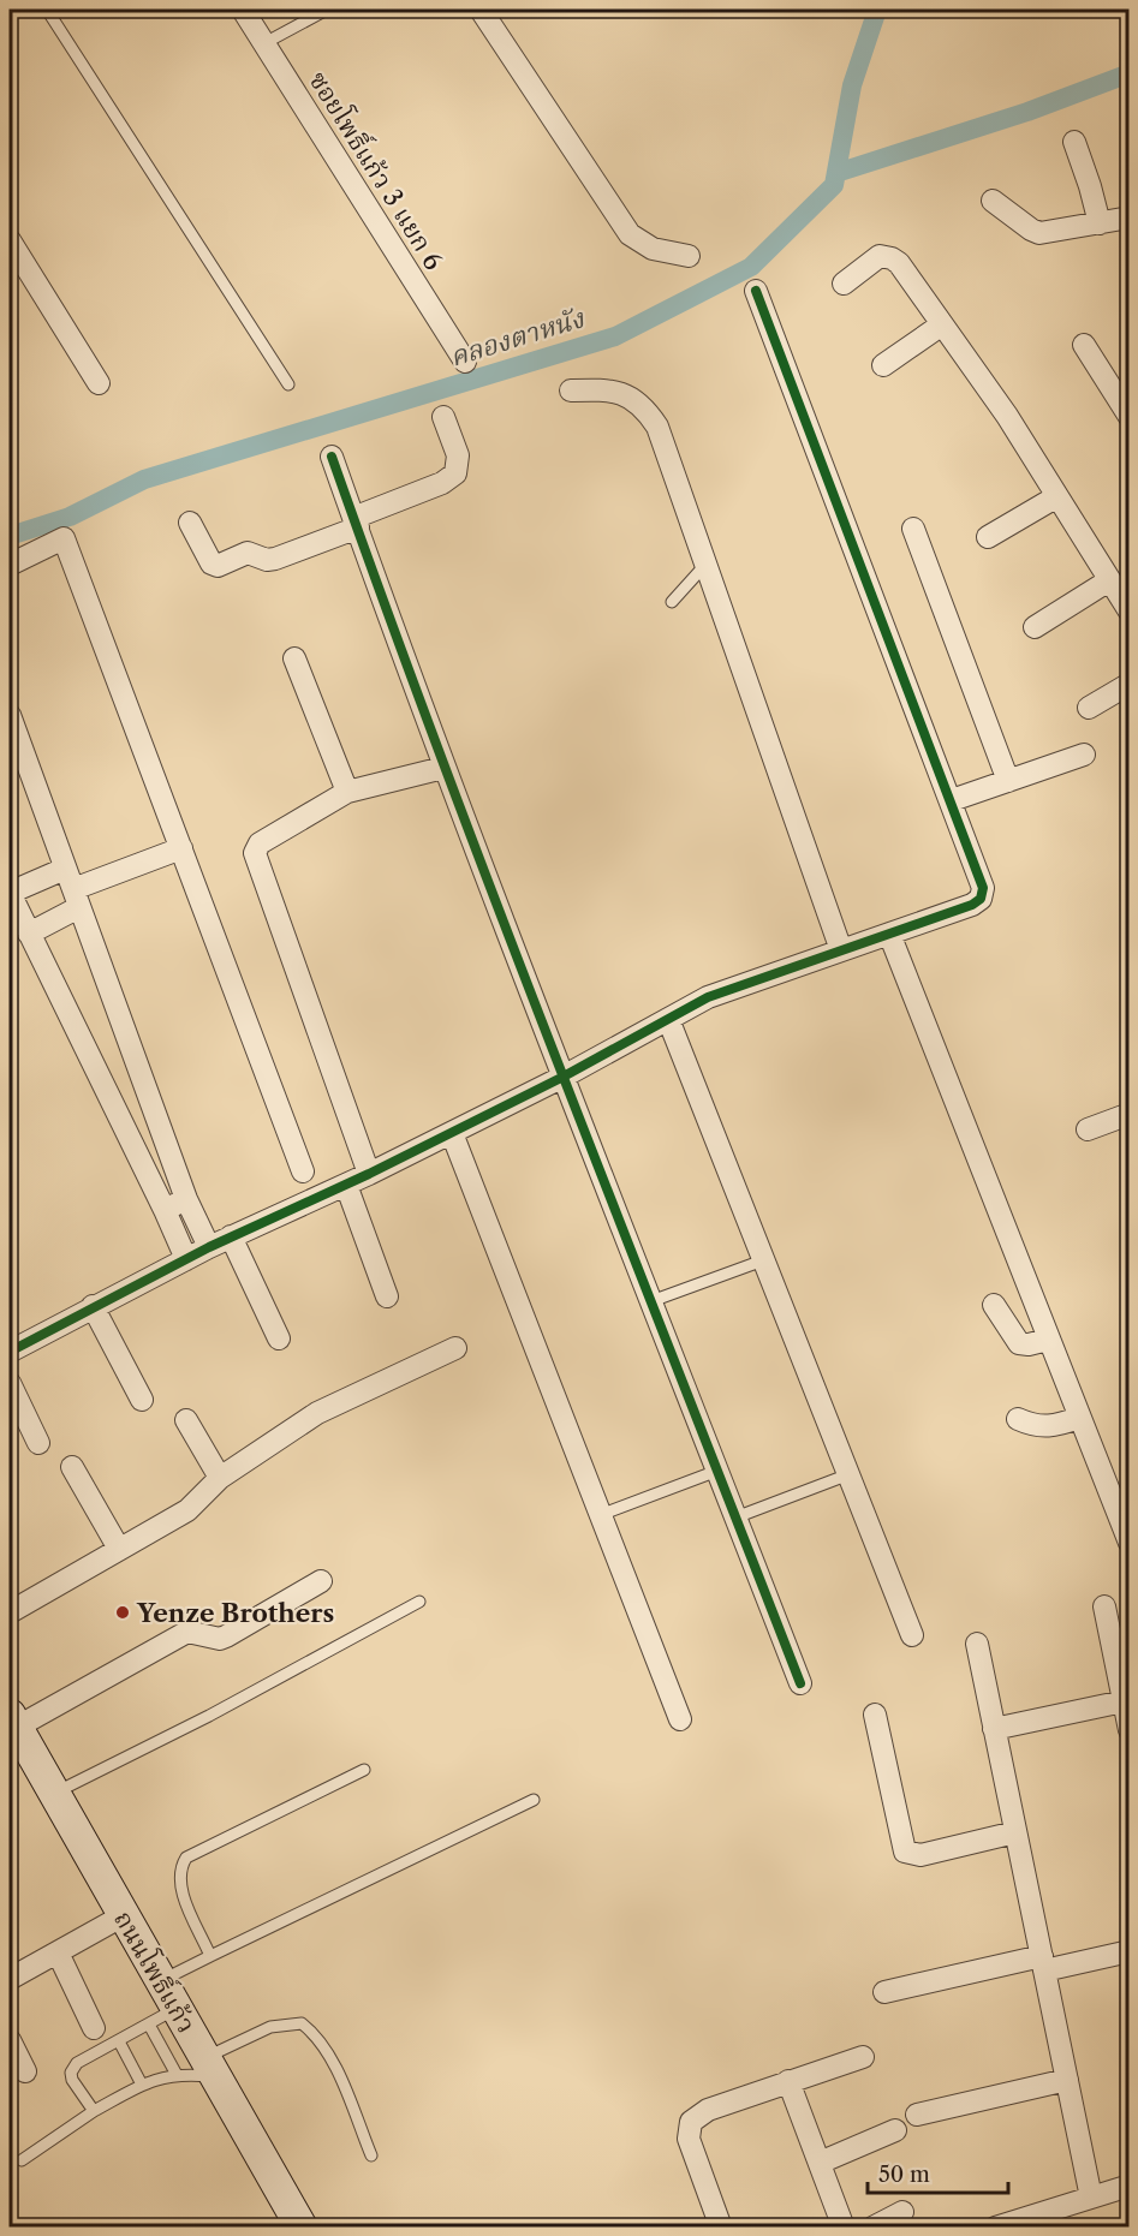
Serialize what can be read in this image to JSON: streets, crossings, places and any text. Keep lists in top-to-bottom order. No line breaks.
{"streets":{"street":["ซอยโพธิ์แก้ว 3 แยก 6","ถนนโพธิ์แก้ว"]},"water":["คลองตาหนัง"],"places":["Yenze Brothers"],"scale_bar":"50 m"}
